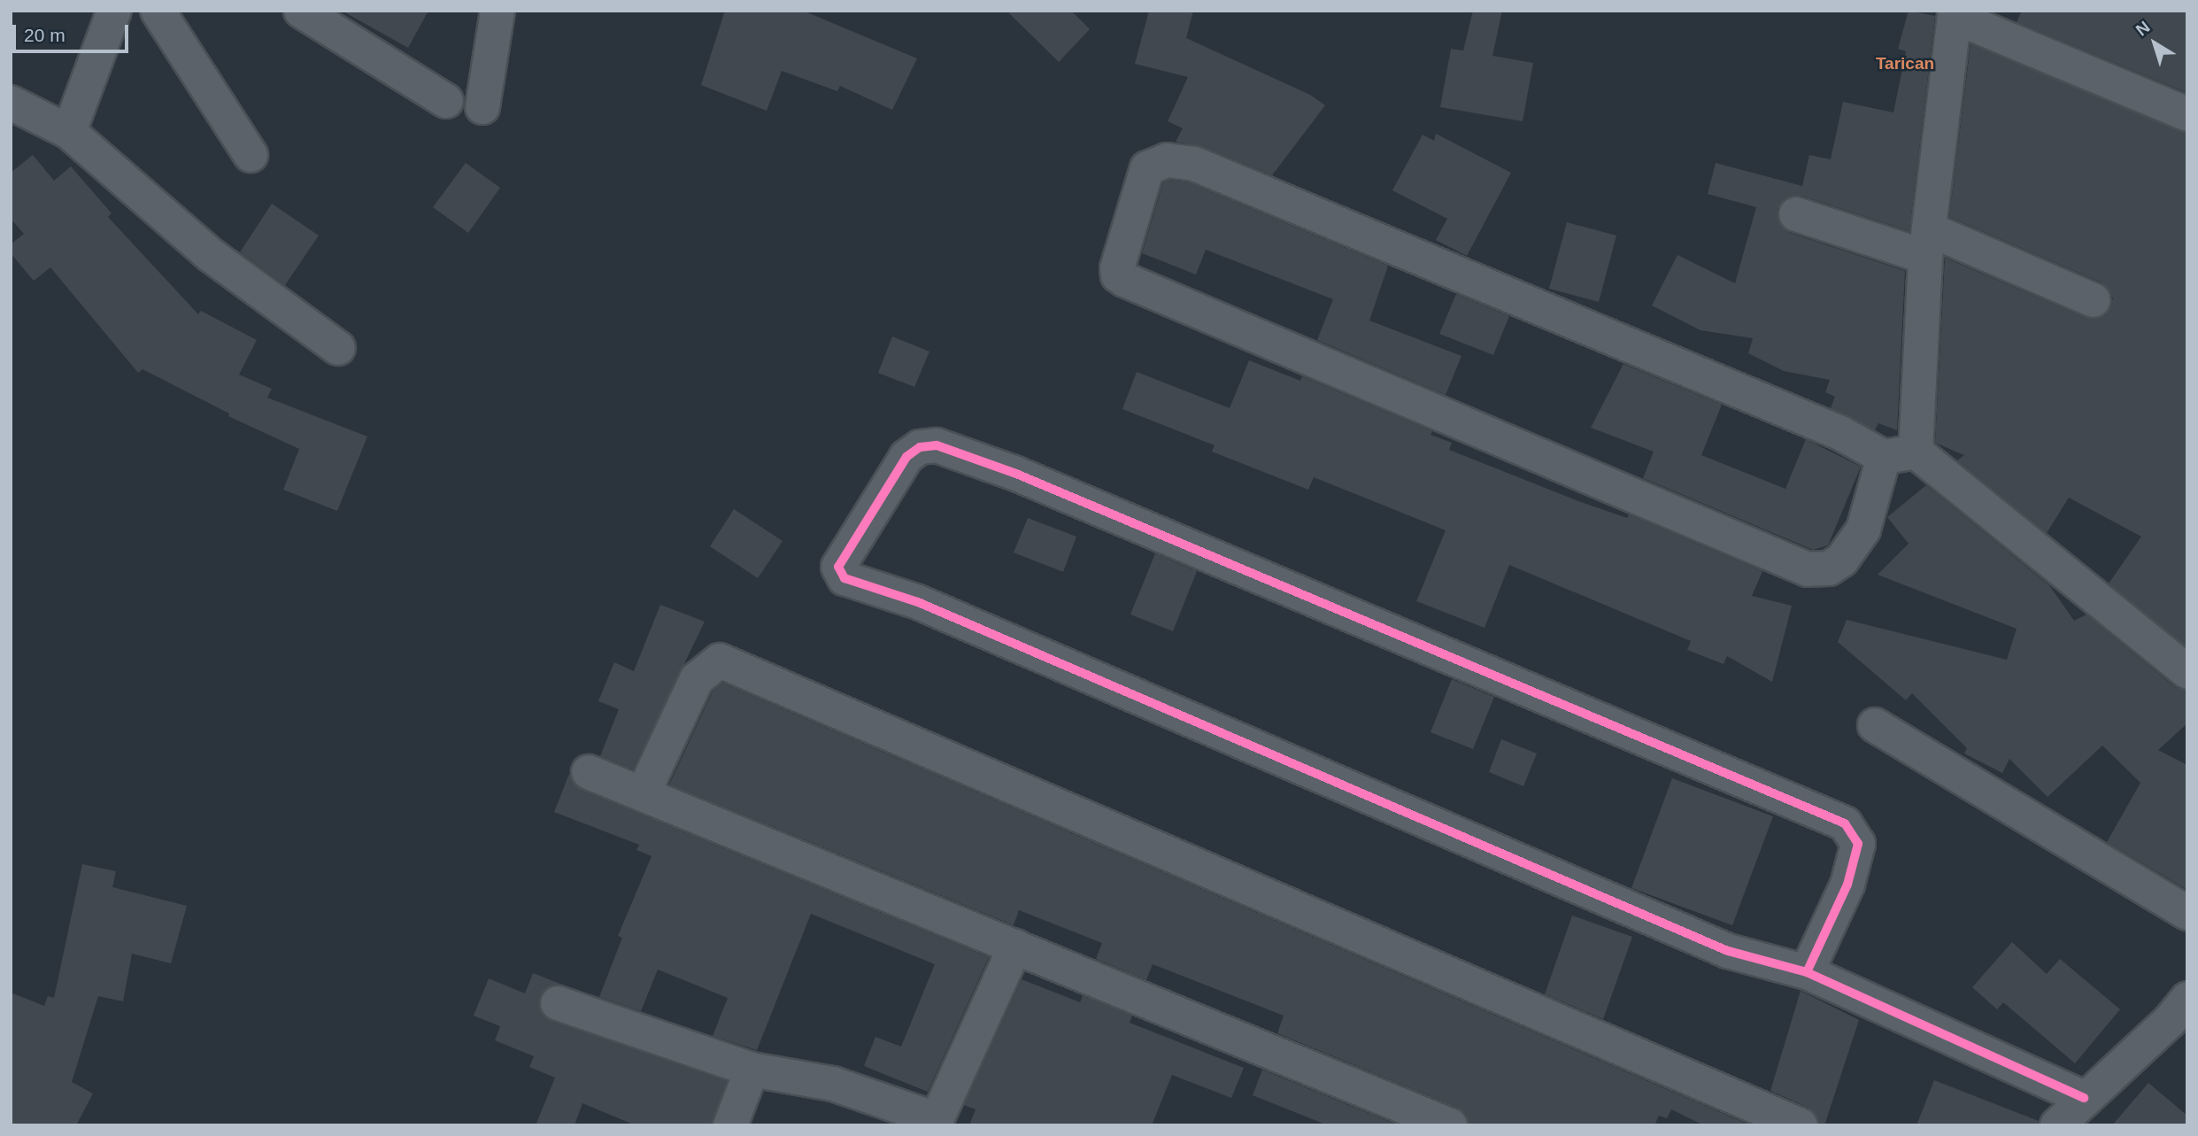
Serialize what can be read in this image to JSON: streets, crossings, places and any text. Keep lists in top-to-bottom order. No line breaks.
{"districts":["Tarican"],"scale_bar":"20 m","north":"top left"}
